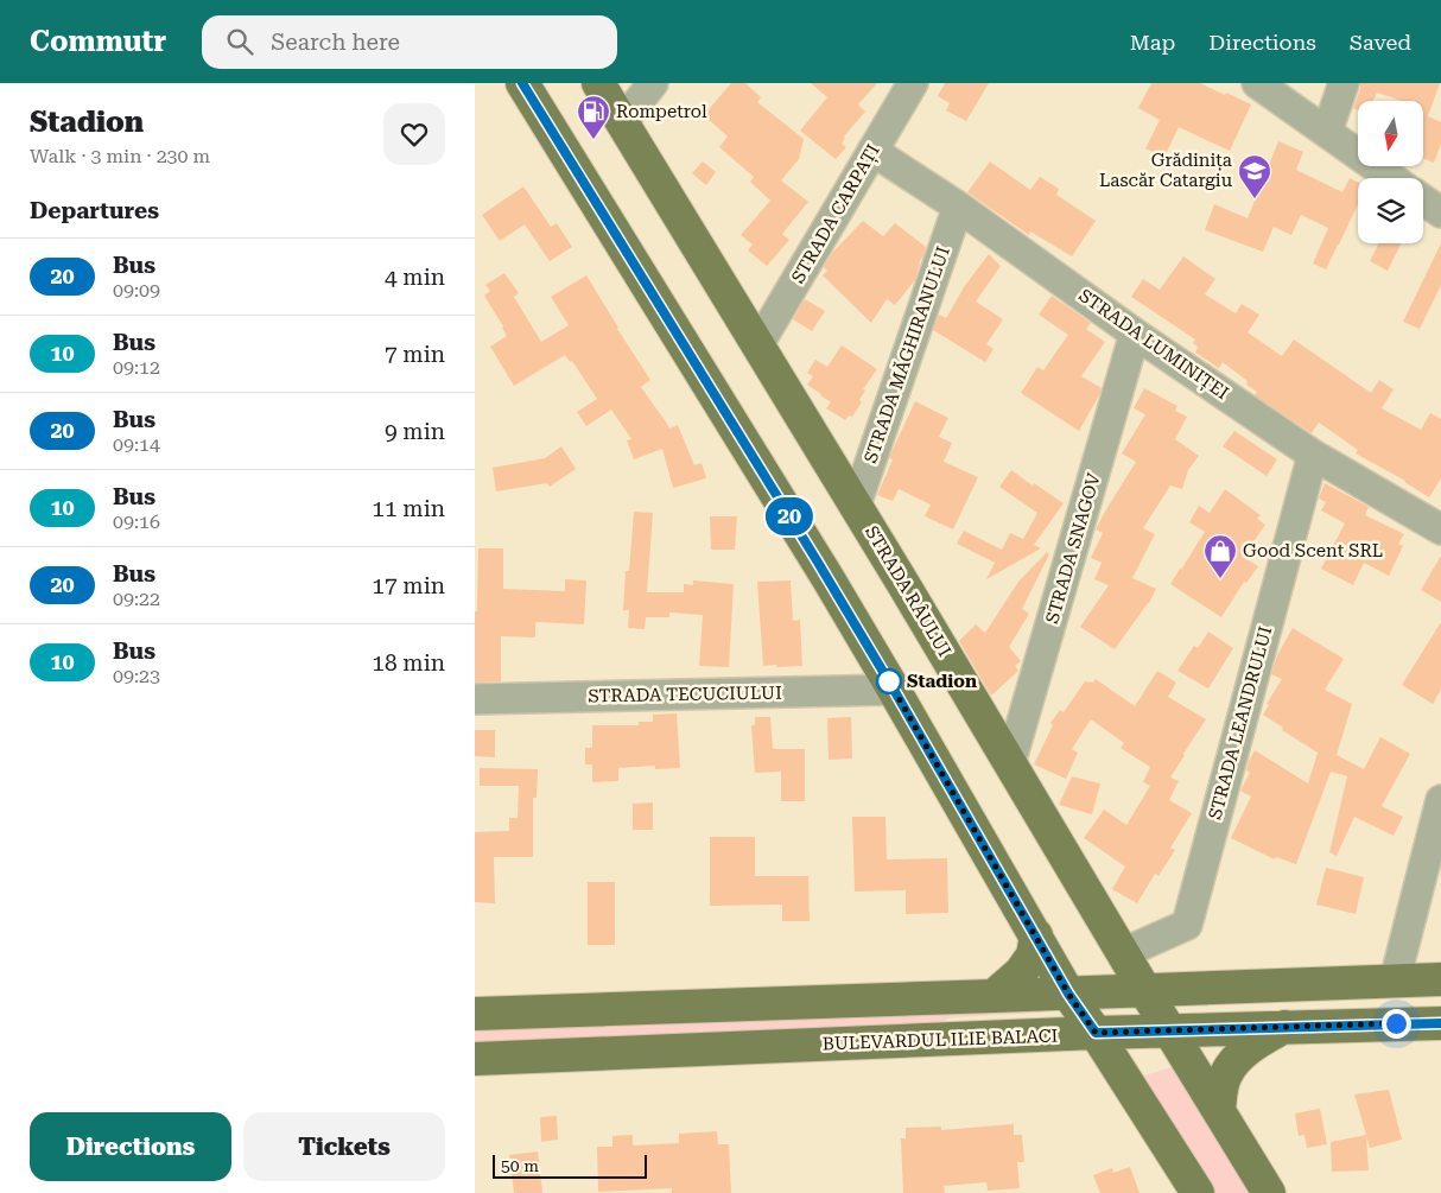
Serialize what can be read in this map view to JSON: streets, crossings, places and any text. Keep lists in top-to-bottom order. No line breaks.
{"streets":{"main road":["STRADA RÂULUI","BULEVARDUL ILIE BALACI"],"street":["STRADA CARPAȚI","STRADA LUMINIȚEI","STRADA MĂGHIRANULUI","STRADA SNAGOV","STRADA TECUCIULUI","STRADA LEANDRULUI"]},"crossings":[["STRADA CARPAȚI","STRADA LUMINIȚEI"],["STRADA CARPAȚI","STRADA RÂULUI"],["STRADA LUMINIȚEI","STRADA MĂGHIRANULUI"],["STRADA LUMINIȚEI","STRADA SNAGOV"],["STRADA LUMINIȚEI","STRADA LEANDRULUI"],["STRADA MĂGHIRANULUI","STRADA RÂULUI"],["STRADA SNAGOV","STRADA RÂULUI"],["STRADA RÂULUI","STRADA LEANDRULUI"],["STRADA RÂULUI","BULEVARDUL ILIE BALACI"]],"places":{"fuel station":["Rompetrol"],"school or university":["Grădinița Lascăr Catargiu"],"shop":["Good Scent SRL"],"other":["Stadion"]},"lines":["bus line 20"],"scale_bar":"50 m","north":"bottom","page":{"header":"Commutr","search":"Search here","nav":["Map","Directions","Saved"],"heading":[["Stadion","Walk · 3 min · 230 m"],"Departures"],"on_map":"20","list":[{"mark":"20","name":"Bus","note":"09:09","value":"4 min"},{"mark":"10","name":"Bus","note":"09:12","value":"7 min"},{"mark":"20","name":"Bus","note":"09:14","value":"9 min"},{"mark":"10","name":"Bus","note":"09:16","value":"11 min"},{"mark":"20","name":"Bus","note":"09:22","value":"17 min"},{"mark":"10","name":"Bus","note":"09:23","value":"18 min"}],"buttons":["Directions","Tickets"],"scale":"50 m"}}
